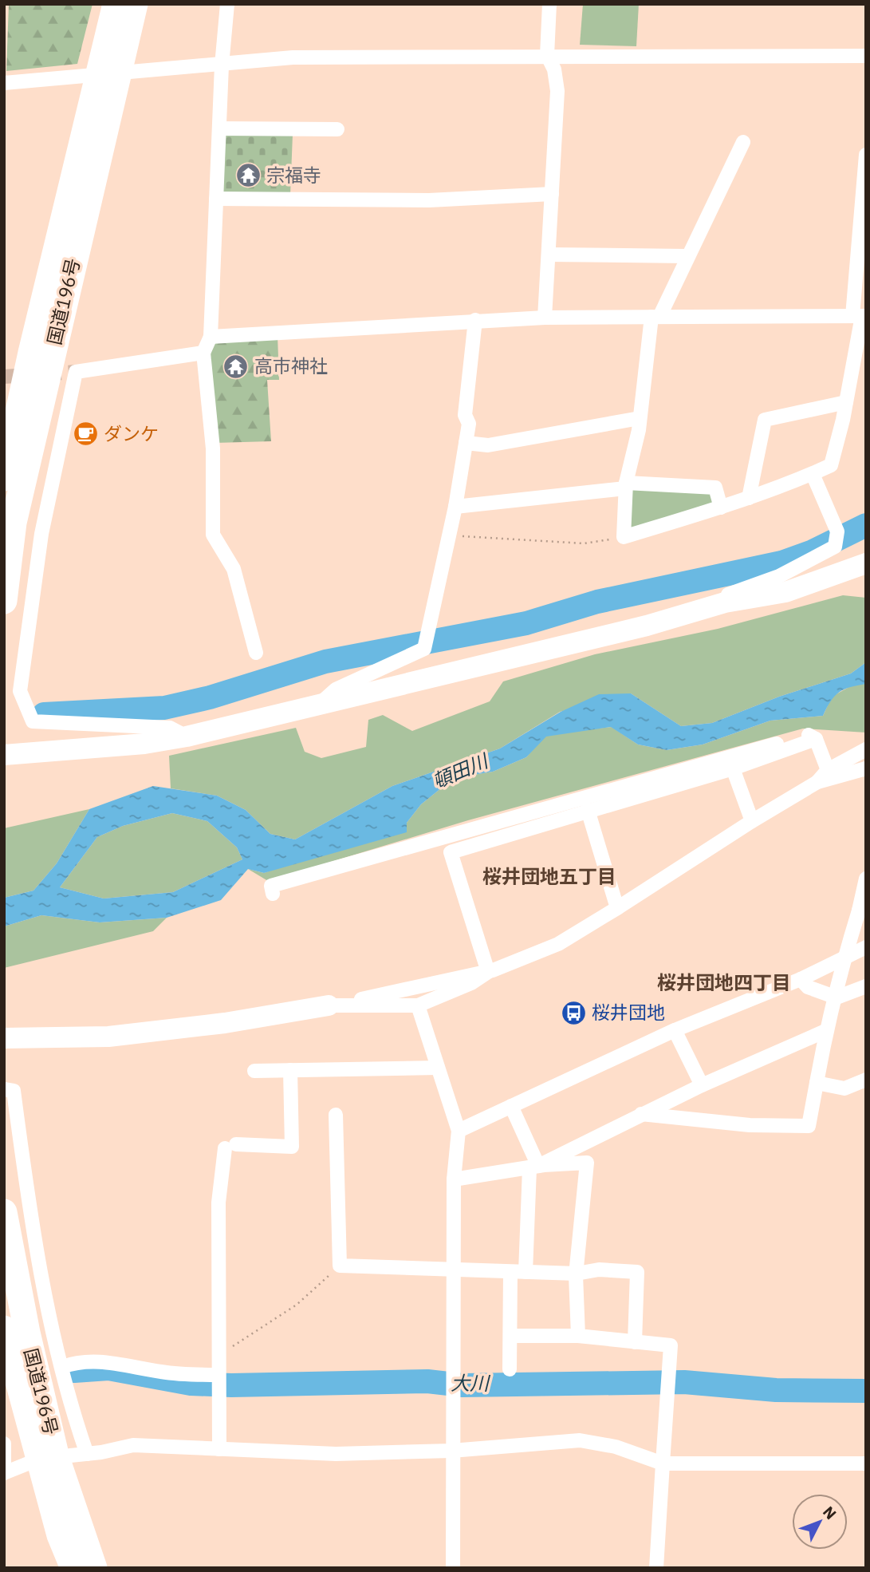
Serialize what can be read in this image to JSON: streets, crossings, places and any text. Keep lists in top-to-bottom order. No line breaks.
{"streets":{"highway":["国道196号"]},"districts":["桜井団地五丁目","桜井団地四丁目"],"water":["頓田川","大川"],"places":{"temple":["宗福寺","高市神社"],"cafe":["ダンケ"],"bus stop":["桜井団地"]},"north":"top right"}
